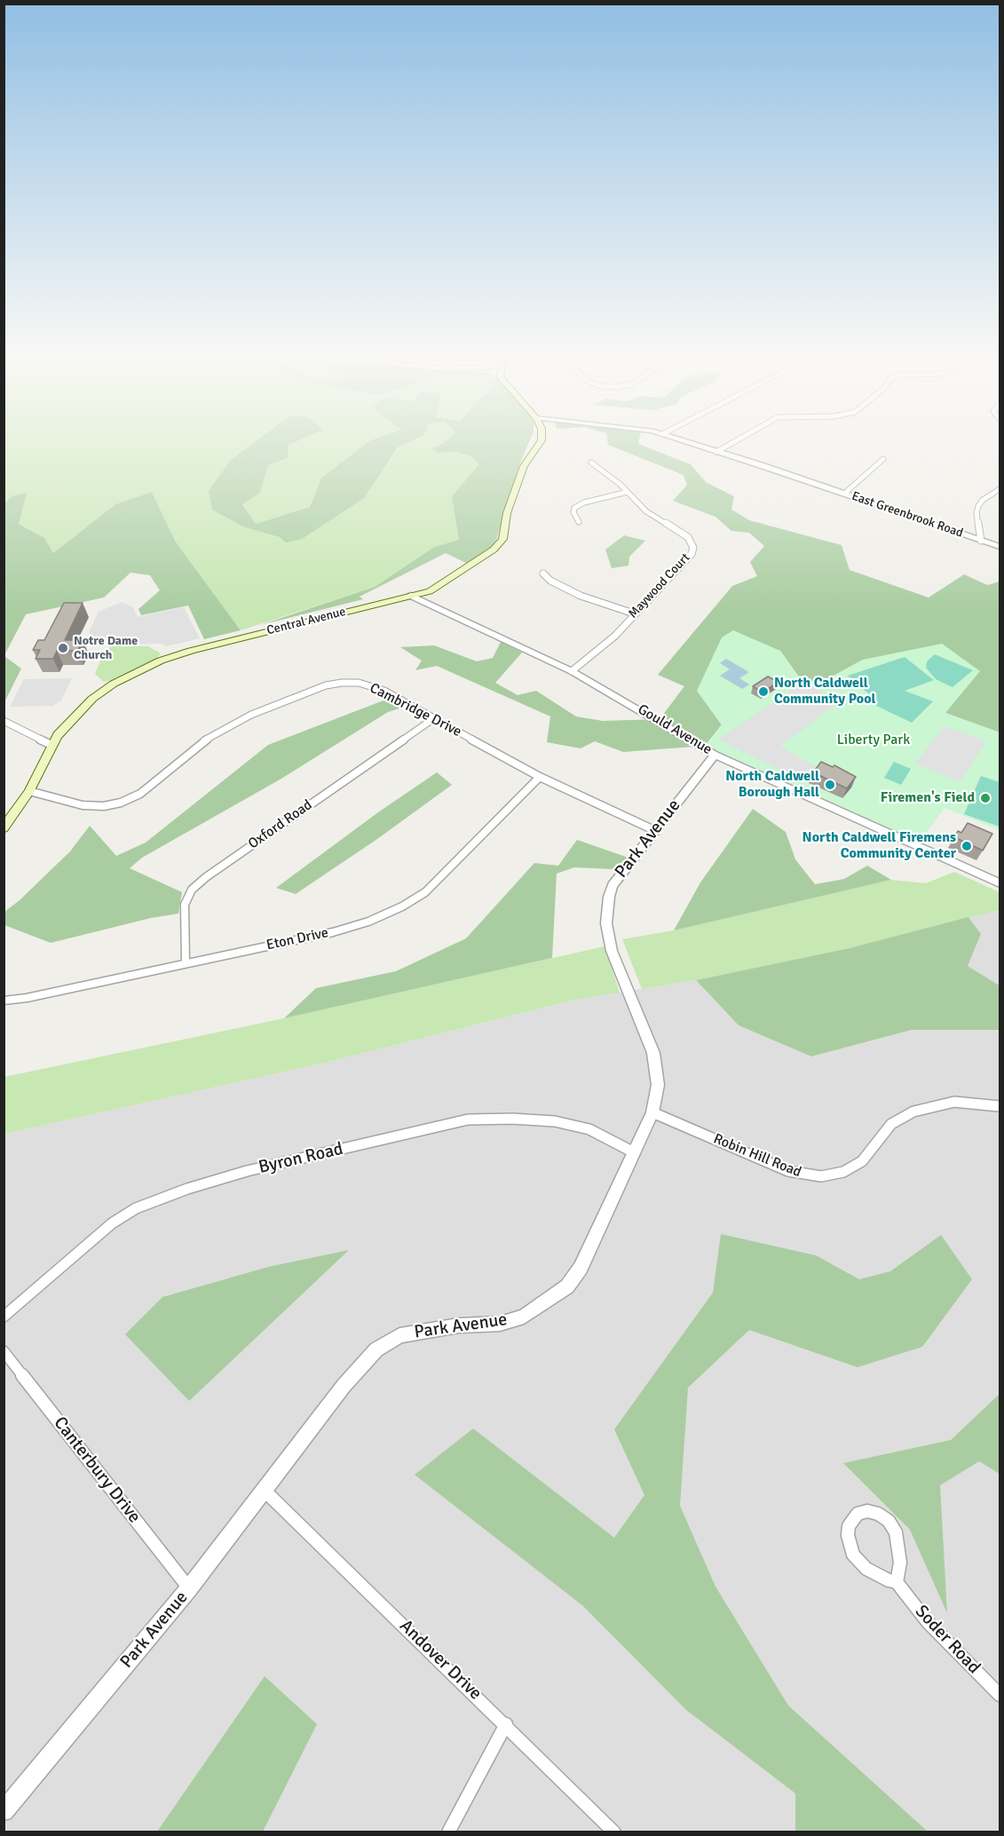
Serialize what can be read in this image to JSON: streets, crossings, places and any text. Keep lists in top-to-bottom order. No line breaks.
{"streets":{"main road":["Central Avenue"],"street":["East Greenbrook Road","Maywood Court","Cambridge Drive","Gould Avenue","Oxford Road","Park Avenue","Eton Drive","Robin Hill Road","Byron Road","Canterbury Drive","Soder Road","Andover Drive"]},"crossings":[["Maywood Court","Gould Avenue"],["Central Avenue","Cambridge Drive"],["Central Avenue","Gould Avenue"],["Cambridge Drive","Oxford Road"],["Cambridge Drive","Park Avenue"],["Cambridge Drive","Eton Drive"],["Gould Avenue","Park Avenue"],["Oxford Road","Eton Drive"],["Park Avenue","Robin Hill Road"],["Park Avenue","Byron Road"],["Park Avenue","Canterbury Drive"],["Park Avenue","Andover Drive"]],"parks":["Liberty Park"],"places":["Notre Dame Church","North Caldwell Community Pool","North Caldwell Borough Hall","Firemen's Field","North Caldwell Firemens Community Center"]}
